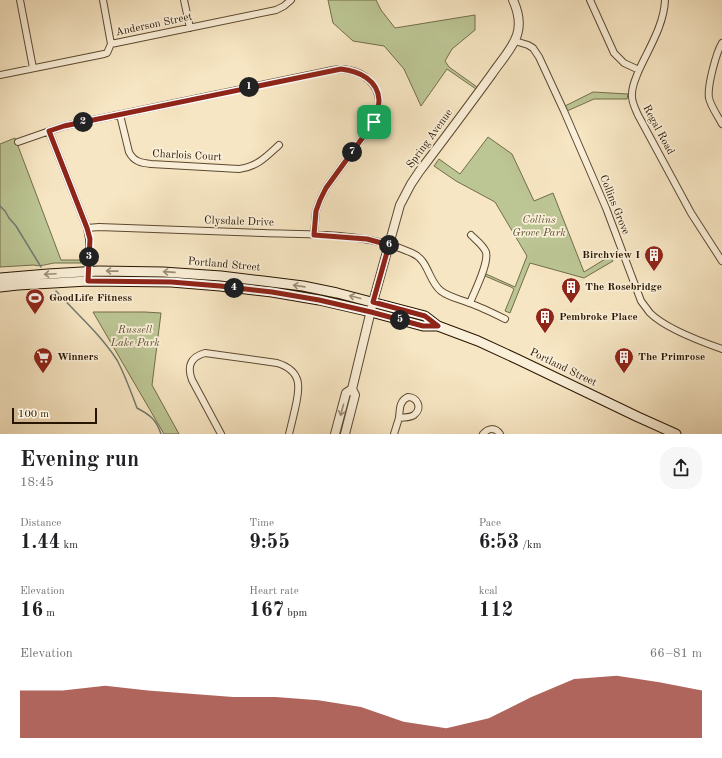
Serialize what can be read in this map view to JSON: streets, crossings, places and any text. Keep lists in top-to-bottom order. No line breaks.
{"streets":{"main road":["Portland Street"],"street":["Anderson Street","Regal Road","Spring Avenue","Charlois Court","Collins Grove","Clysdale Drive"]},"crossings":[["Spring Avenue","Collins Grove"],["Spring Avenue","Clysdale Drive"],["Spring Avenue","Portland Street"]],"parks":["Collins Grove Park","Russell Lake Park"],"places":{"building":["Birchview I","The Rosebridge","Pembroke Place","The Primrose"],"sports":["GoodLife Fitness"],"supermarket":["Winners"]},"scale_bar":"100 m","page":{"pins":["1","2","7","6","3","4","5"],"scale":"100 m","heading":["Evening run","18:45"],"stats":[["Distance","1.44 km"],["Time","9:55"],["Pace","6:53 /km"],["Elevation","16 m"],["Heart rate","167 bpm"],["kcal","112"]],"chart":["Elevation","66–81 m"]}}
